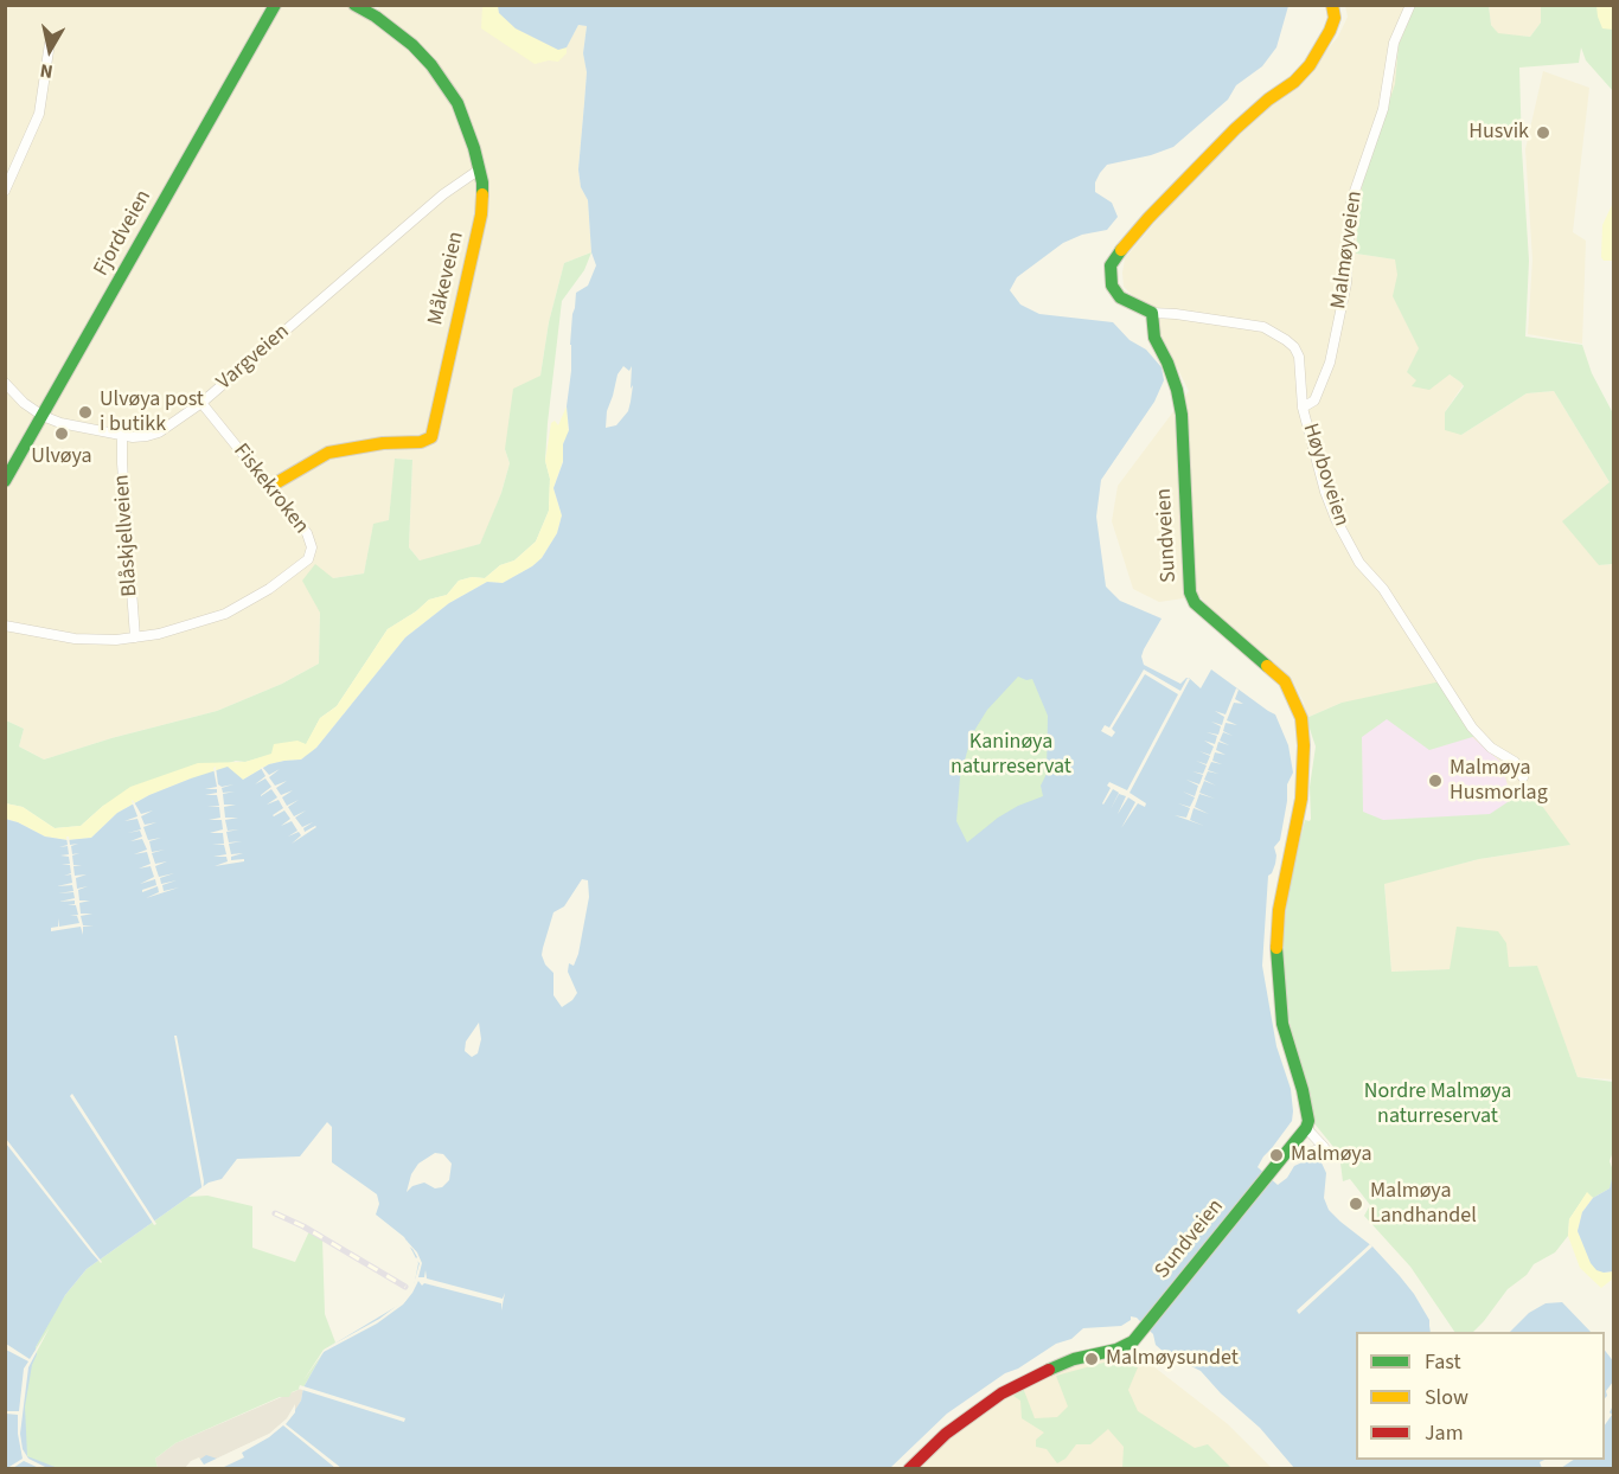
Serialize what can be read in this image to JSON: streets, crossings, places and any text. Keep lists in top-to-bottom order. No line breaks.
{"streets":{"street":["Fjordveien","Malmøyveien","Måkeveien","Vargveien","Høyboveien","Fiskekroken","Blåskjellveien","Sundveien"]},"crossings":[["Fjordveien","Vargveien"],["Malmøyveien","Høyboveien"],["Måkeveien","Vargveien"],["Måkeveien","Fiskekroken"],["Vargveien","Fiskekroken"],["Vargveien","Blåskjellveien"],["Høyboveien","Sundveien"],["Fiskekroken","Blåskjellveien"]],"parks":["Kaninøya naturreservat","Nordre Malmøya naturreservat"],"places":["Husvik","Ulvøya post i butikk","Ulvøya","Malmøya Husmorlag","Malmøya","Malmøya Landhandel","Malmøysundet"],"legend":["Fast","Slow","Jam"],"north":"bottom"}
